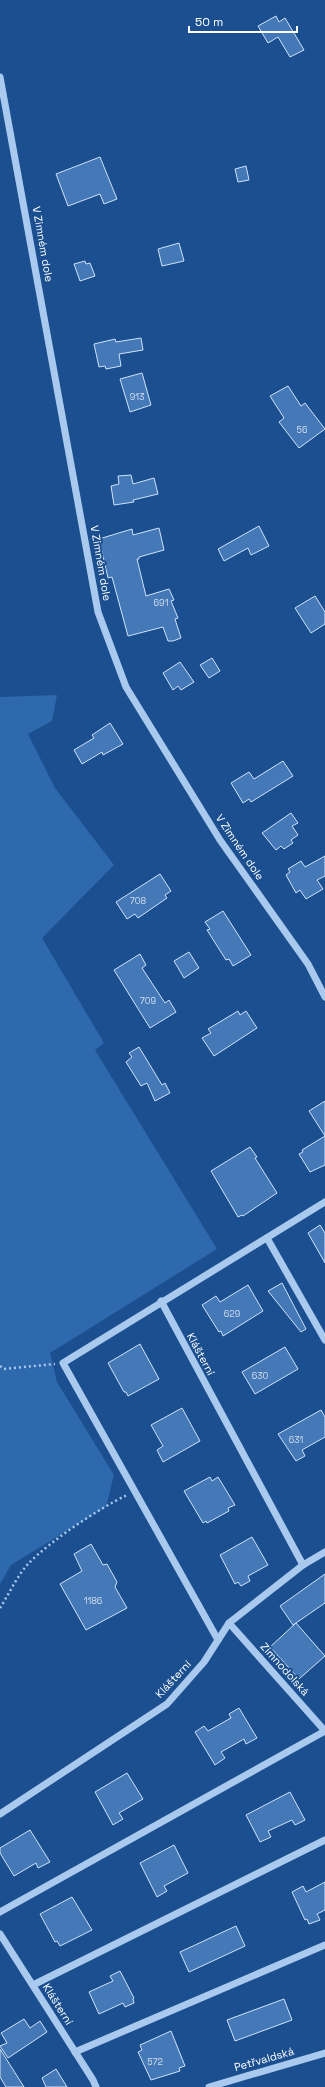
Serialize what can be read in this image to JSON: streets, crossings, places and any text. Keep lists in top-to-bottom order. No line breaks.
{"streets":{"street":["V Zimném dole","Klášterní","Zimnodolská","Petřvaldská"]},"crossings":[["Klášterní","Zimnodolská"]],"house_numbers":["913","56","691","708","709","629","630","631","1186","572"],"scale_bar":"50 m"}
